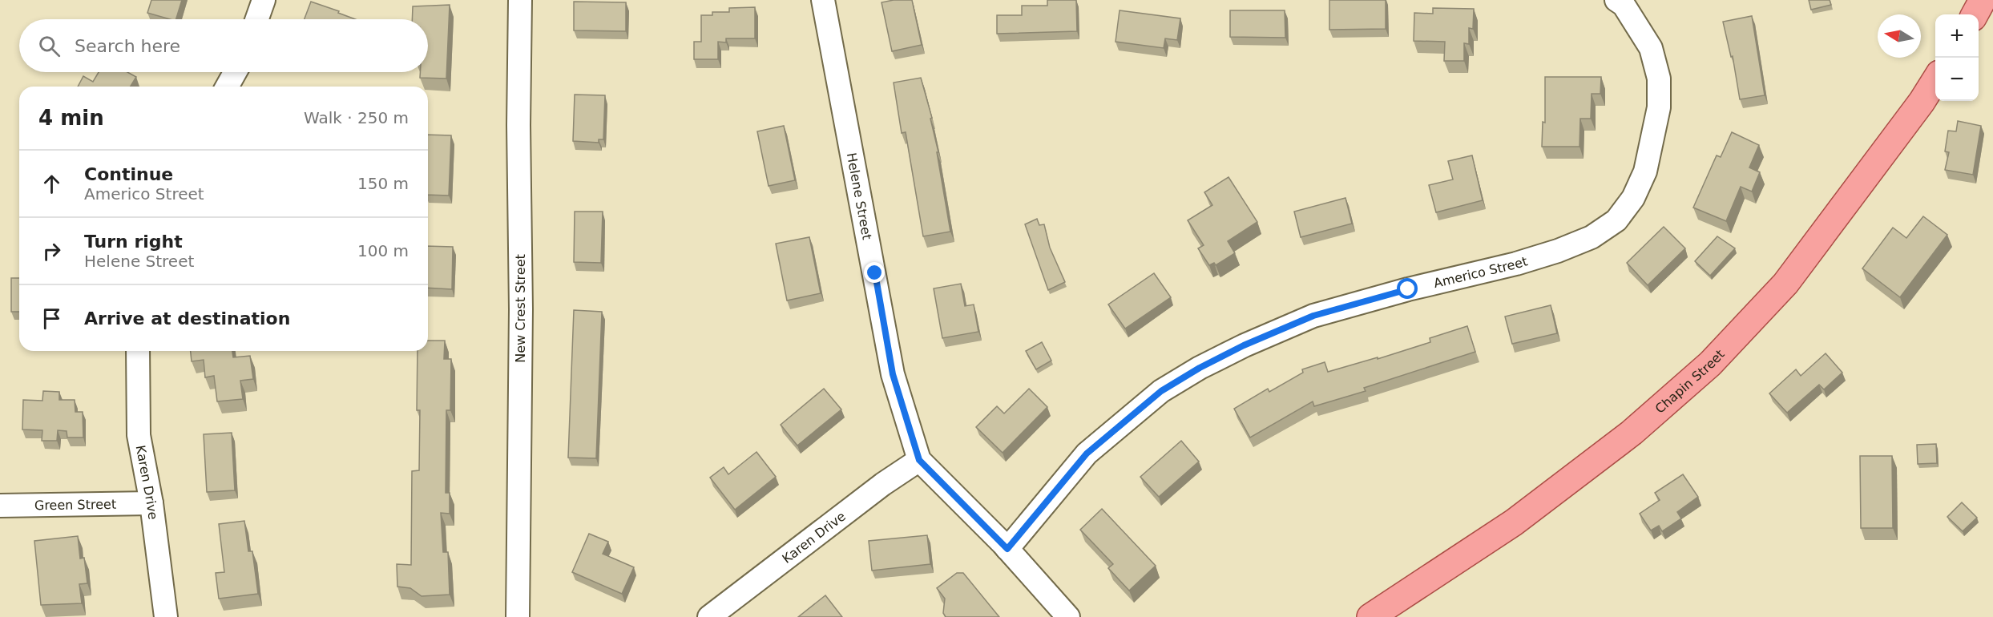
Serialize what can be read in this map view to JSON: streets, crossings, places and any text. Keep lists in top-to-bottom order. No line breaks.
{"streets":{"main road":["Chapin Street"],"street":["Helene Street","Americo Street","New Crest Street","Karen Drive","Green Street"]},"crossings":[["Helene Street","Americo Street"],["Helene Street","Karen Drive"],["Karen Drive","Green Street"]],"north":"left","page":{"map_buttons":["+","−"],"search":"Search here","heading":["4 min","Walk · 250 m"],"list":[["Continue","Americo Street","150 m"],["Turn right","Helene Street","100 m"],"Arrive at destination"]}}
